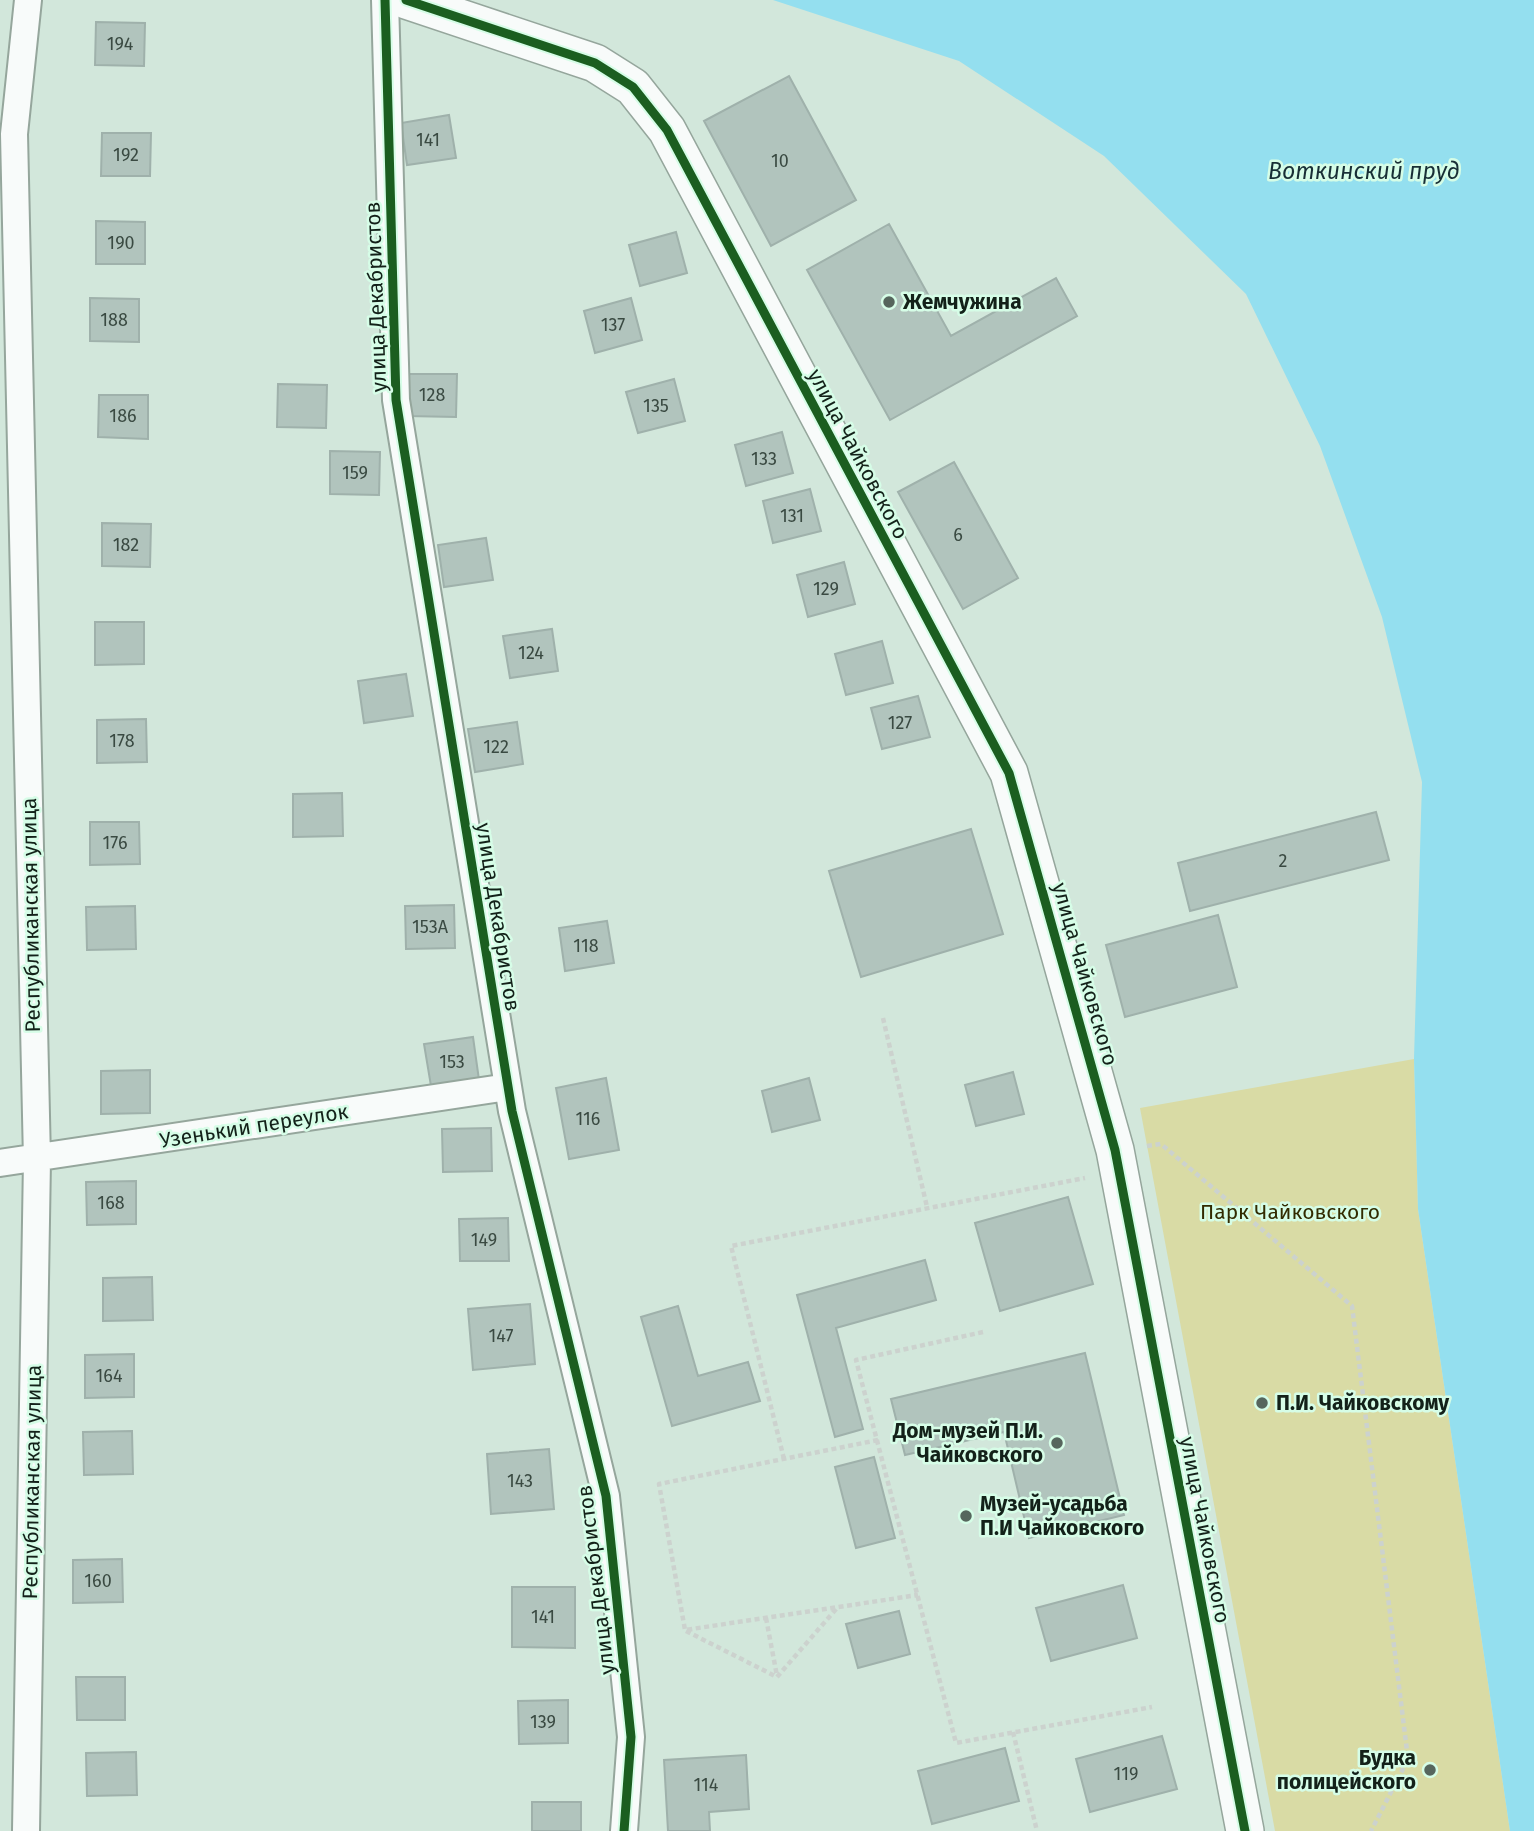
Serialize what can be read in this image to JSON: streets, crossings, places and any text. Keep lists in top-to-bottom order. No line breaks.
{"streets":{"street":["улица Декабристов","улица Чайковского","Республиканская улица","Узенький переулок"]},"crossings":[["улица Декабристов","Узенький переулок"],["Республиканская улица","Узенький переулок"]],"water":["Воткинский пруд"],"parks":["Парк Чайковского"],"places":["Жемчужина","П.И. Чайковскому","Дом-музей П.И. Чайковского","Музей-усадьба П.И Чайковского","Будка полицейского"],"house_numbers":["194","141","192","10","190","188","137","128","135","186","133","159","131","6","182","129","124","127","178","122","176","2","153А","118","153","116","168","149","147","164","143","160","141","139","119","114"]}
